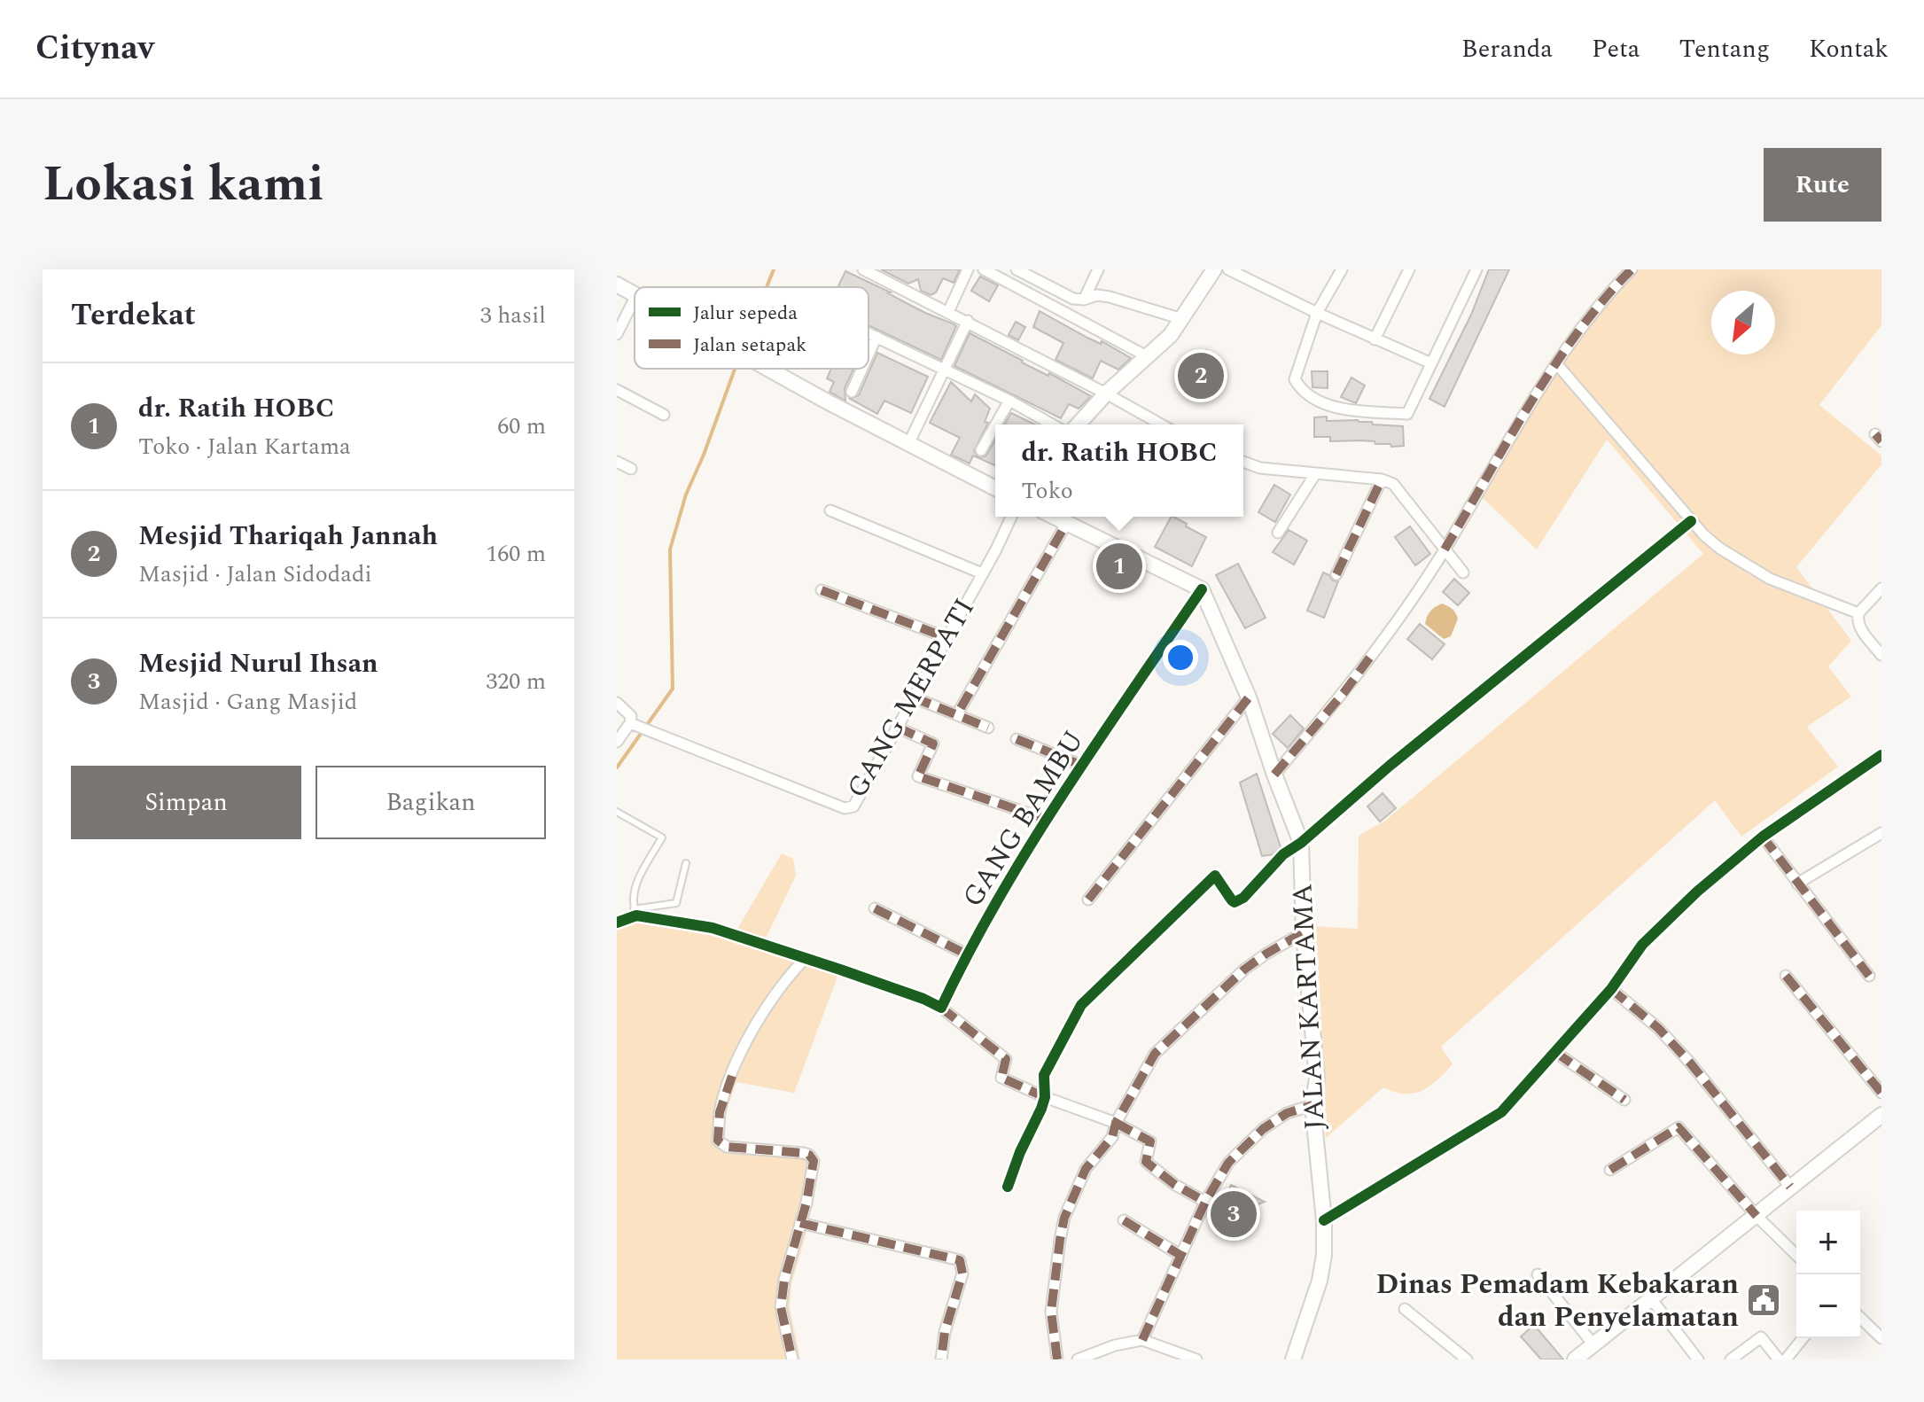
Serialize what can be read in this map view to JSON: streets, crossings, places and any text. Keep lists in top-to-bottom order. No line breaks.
{"streets":{"main road":["JALAN KARTAMA"],"street":["GANG MERPATI","GANG BAMBU"]},"crossings":[["GANG BAMBU","JALAN KARTAMA"]],"places":{"public building":["Dinas Pemadam Kebakaran dan Penyelamatan"]},"legend":["Jalur sepeda","Jalan setapak"],"north":"bottom left","page":{"header":"Citynav","nav":["Beranda","Peta","Tentang","Kontak"],"title":"Lokasi kami","buttons":["Rute",["Simpan","Bagikan"]],"heading":["Terdekat","3 hasil"],"pins":["2","1","3"],"list":[{"mark":"1","name":"dr. Ratih HOBC","note":"Toko · Jalan Kartama","value":"60 m"},{"mark":"2","name":"Mesjid Thariqah Jannah","note":"Masjid · Jalan Sidodadi","value":"160 m"},{"mark":"3","name":"Mesjid Nurul Ihsan","note":"Masjid · Gang Masjid","value":"320 m"}],"popup":["dr. Ratih HOBC","Toko"],"map_buttons":["+","−"]}}
